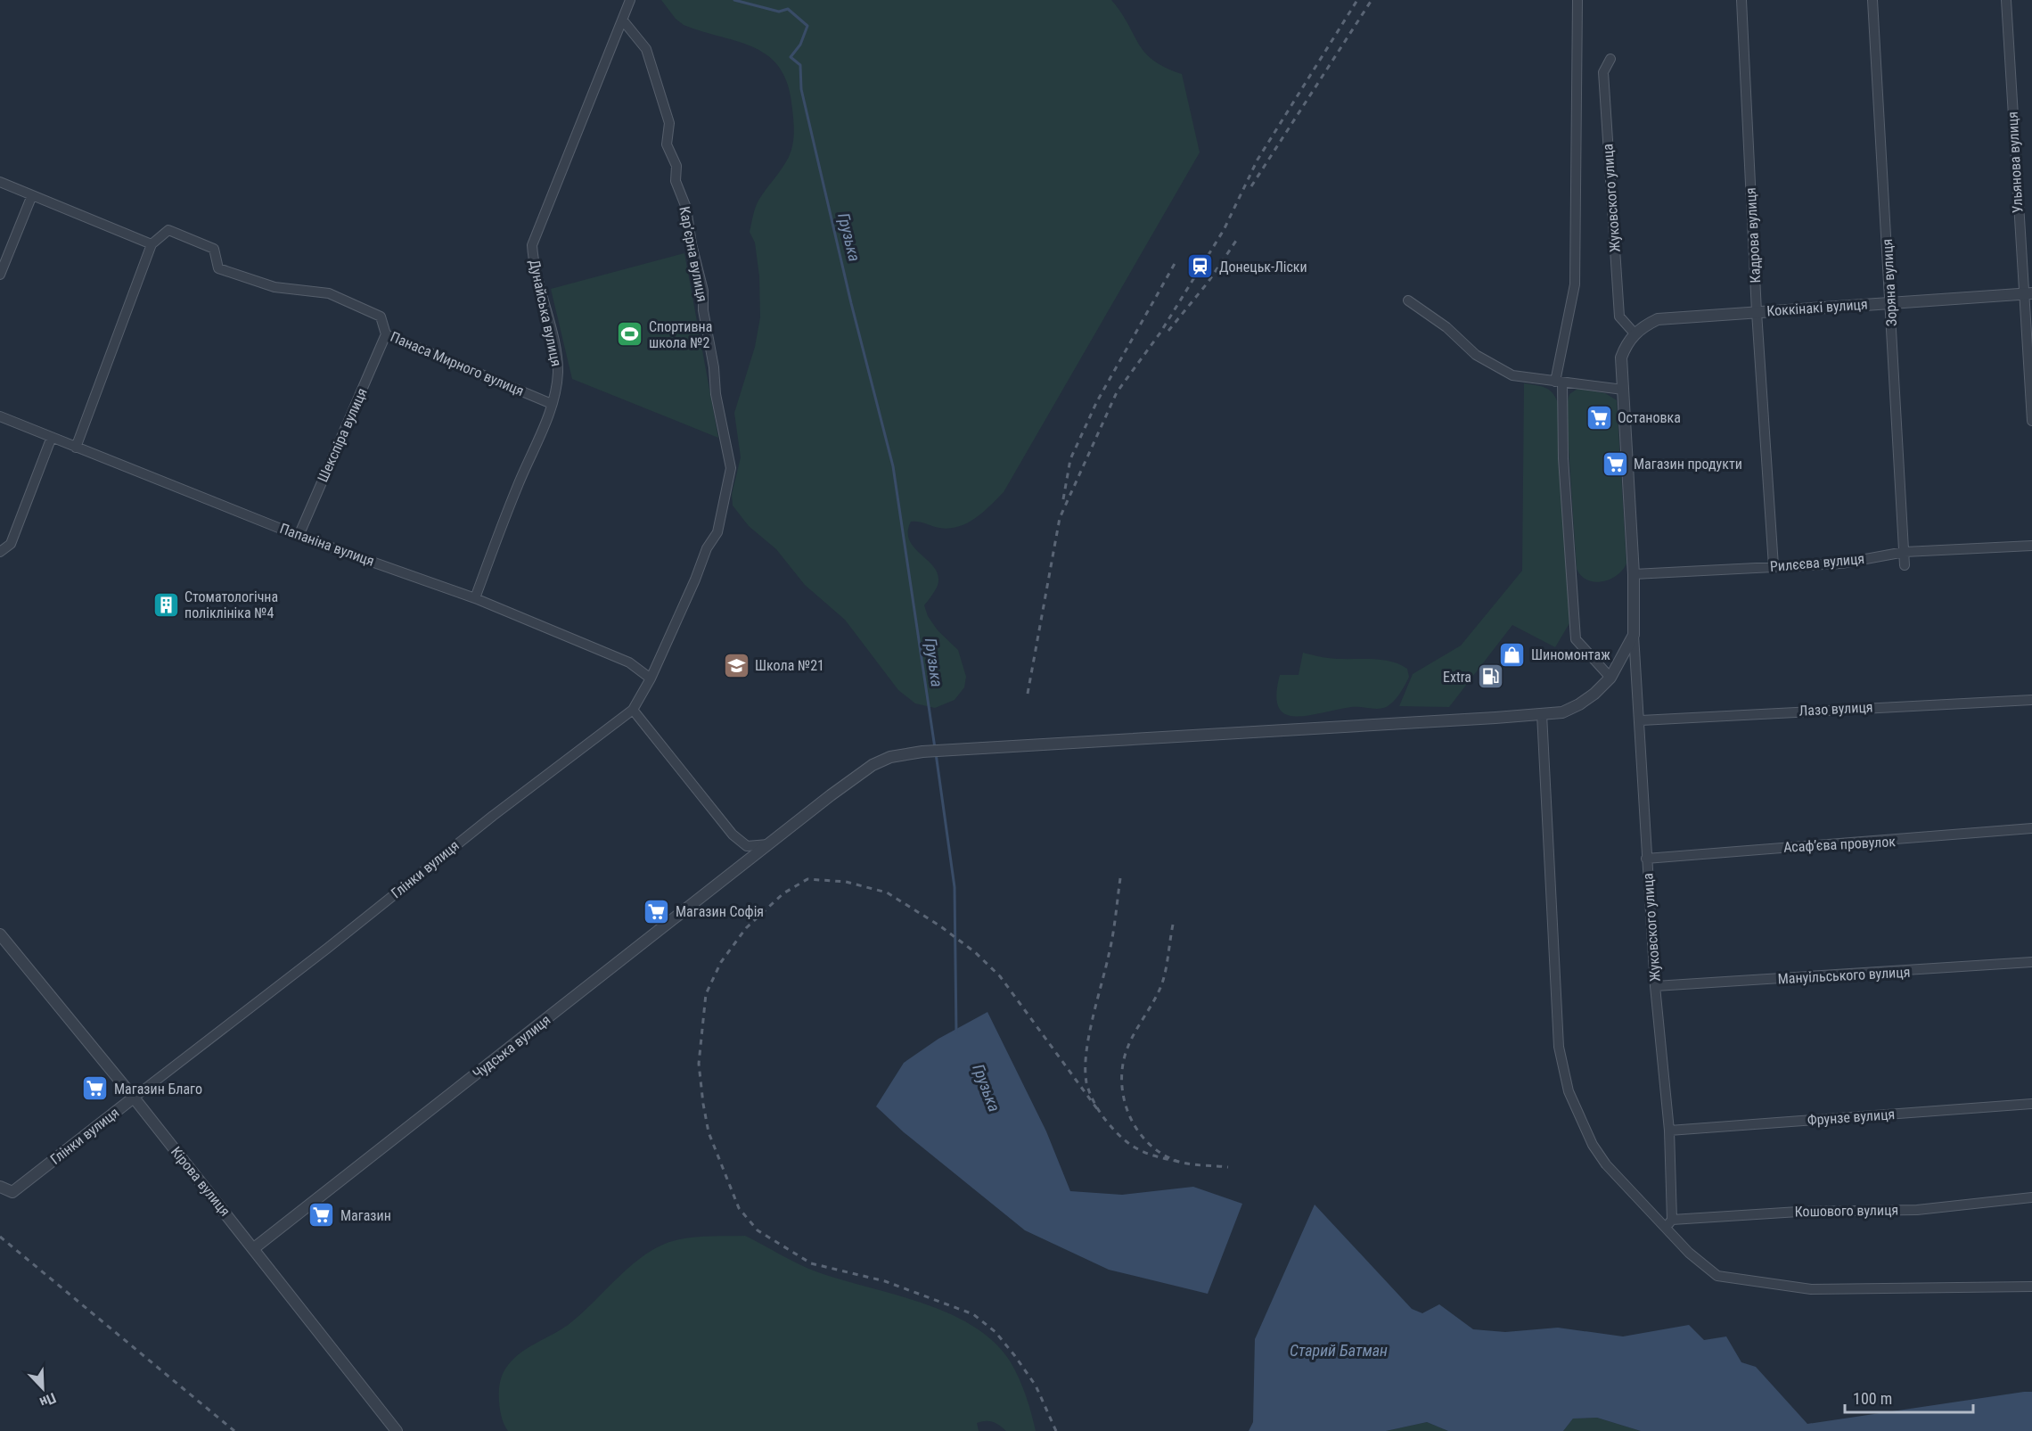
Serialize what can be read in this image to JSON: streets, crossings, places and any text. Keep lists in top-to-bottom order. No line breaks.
{"streets":{"street":["Ульянова вулиця","Жуковского улица","Кадрова вулиця","Кар’єрна вулиця","Зоряна вулиця","Коккінакі вулиця","Дунайська вулиця","Панаса Мирного вулиця","Шекспіра вулиця","Папаніна вулиця","Рилєєва вулиця","Лазо вулиця","Асаф’єва провулок","Глінки вулиця","Мануільського вулиця","Чудська вулиця","Фрунзе вулиця","Кірова вулиця","Кошового вулиця"]},"crossings":[["Ульянова вулиця","Коккінакі вулиця"],["Жуковского улица","Коккінакі вулиця"],["Жуковского улица","Лазо вулиця"],["Жуковского улица","Асаф’єва провулок"],["Жуковского улица","Мануільського вулиця"],["Жуковского улица","Фрунзе вулиця"],["Жуковского улица","Кошового вулиця"],["Кадрова вулиця","Коккінакі вулиця"],["Кадрова вулиця","Рилєєва вулиця"],["Кар’єрна вулиця","Дунайська вулиця"],["Кар’єрна вулиця","Глінки вулиця"],["Зоряна вулиця","Коккінакі вулиця"],["Зоряна вулиця","Рилєєва вулиця"],["Дунайська вулиця","Панаса Мирного вулиця"],["Дунайська вулиця","Папаніна вулиця"],["Панаса Мирного вулиця","Шекспіра вулиця"],["Шекспіра вулиця","Папаніна вулиця"],["Папаніна вулиця","Глінки вулиця"],["Глінки вулиця","Кірова вулиця"],["Чудська вулиця","Кірова вулиця"]],"water":["Грузька","Старий Батман"],"places":{"station":["Донецьк-Ліски"],"sports":["Спортивна школа №2"],"supermarket":["Остановка","Магазин продукти","Магазин Софія","Магазин Благо","Магазин"],"building":["Стоматологічна поліклініка №4"],"shop":["Шиномонтаж"],"school or university":["Школа №21"],"fuel station":["Extra"]},"scale_bar":"100 m","north":"bottom right"}
